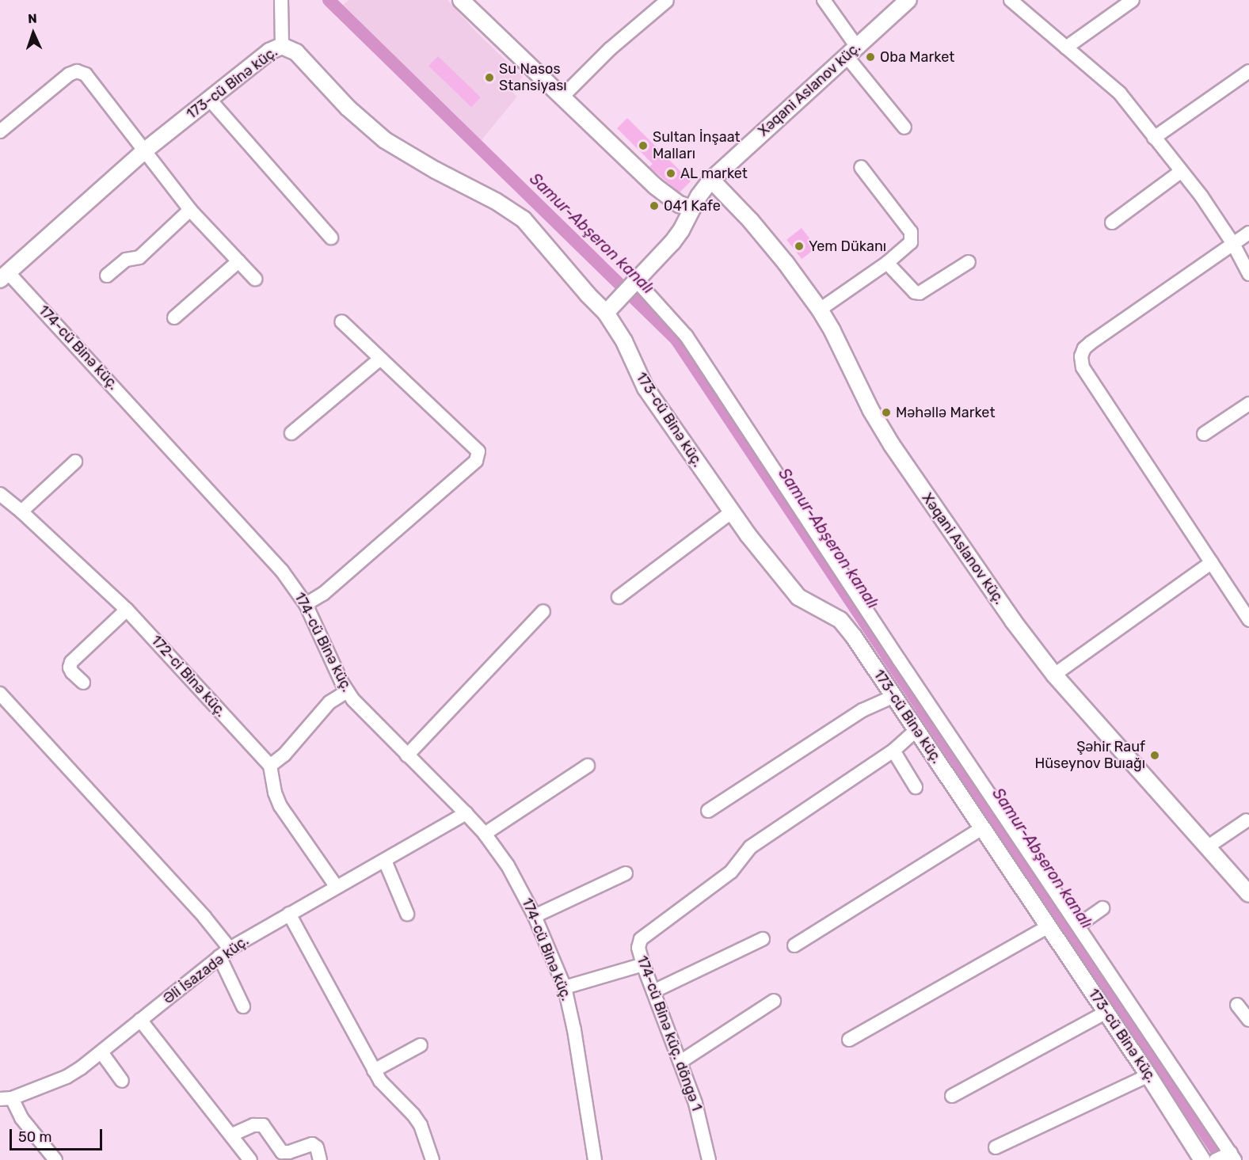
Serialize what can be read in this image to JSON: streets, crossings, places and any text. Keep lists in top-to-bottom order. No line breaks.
{"streets":{"street":["173-cü Binə küç.","Xəqani Aslanov küç.","174-cü Binə küç.","172-ci Binə küç.","Əli İsazadə küç.","174-cü Binə küç. döngə 1"]},"crossings":[["173-cü Binə küç.","Xəqani Aslanov küç."],["173-cü Binə küç.","174-cü Binə küç."],["173-cü Binə küç.","174-cü Binə küç. döngə 1"],["174-cü Binə küç.","Əli İsazadə küç."]],"water":["Samur-Abşeron kanalı"],"places":["Oba Market","Su Nasos Stansiyası","Sultan İnşaat Malları","AL market","041 Kafe","Yem Dükanı","Məhəllə Market","Şəhir Rauf Hüseynov Buıağı"],"scale_bar":"50 m","north":"top"}
